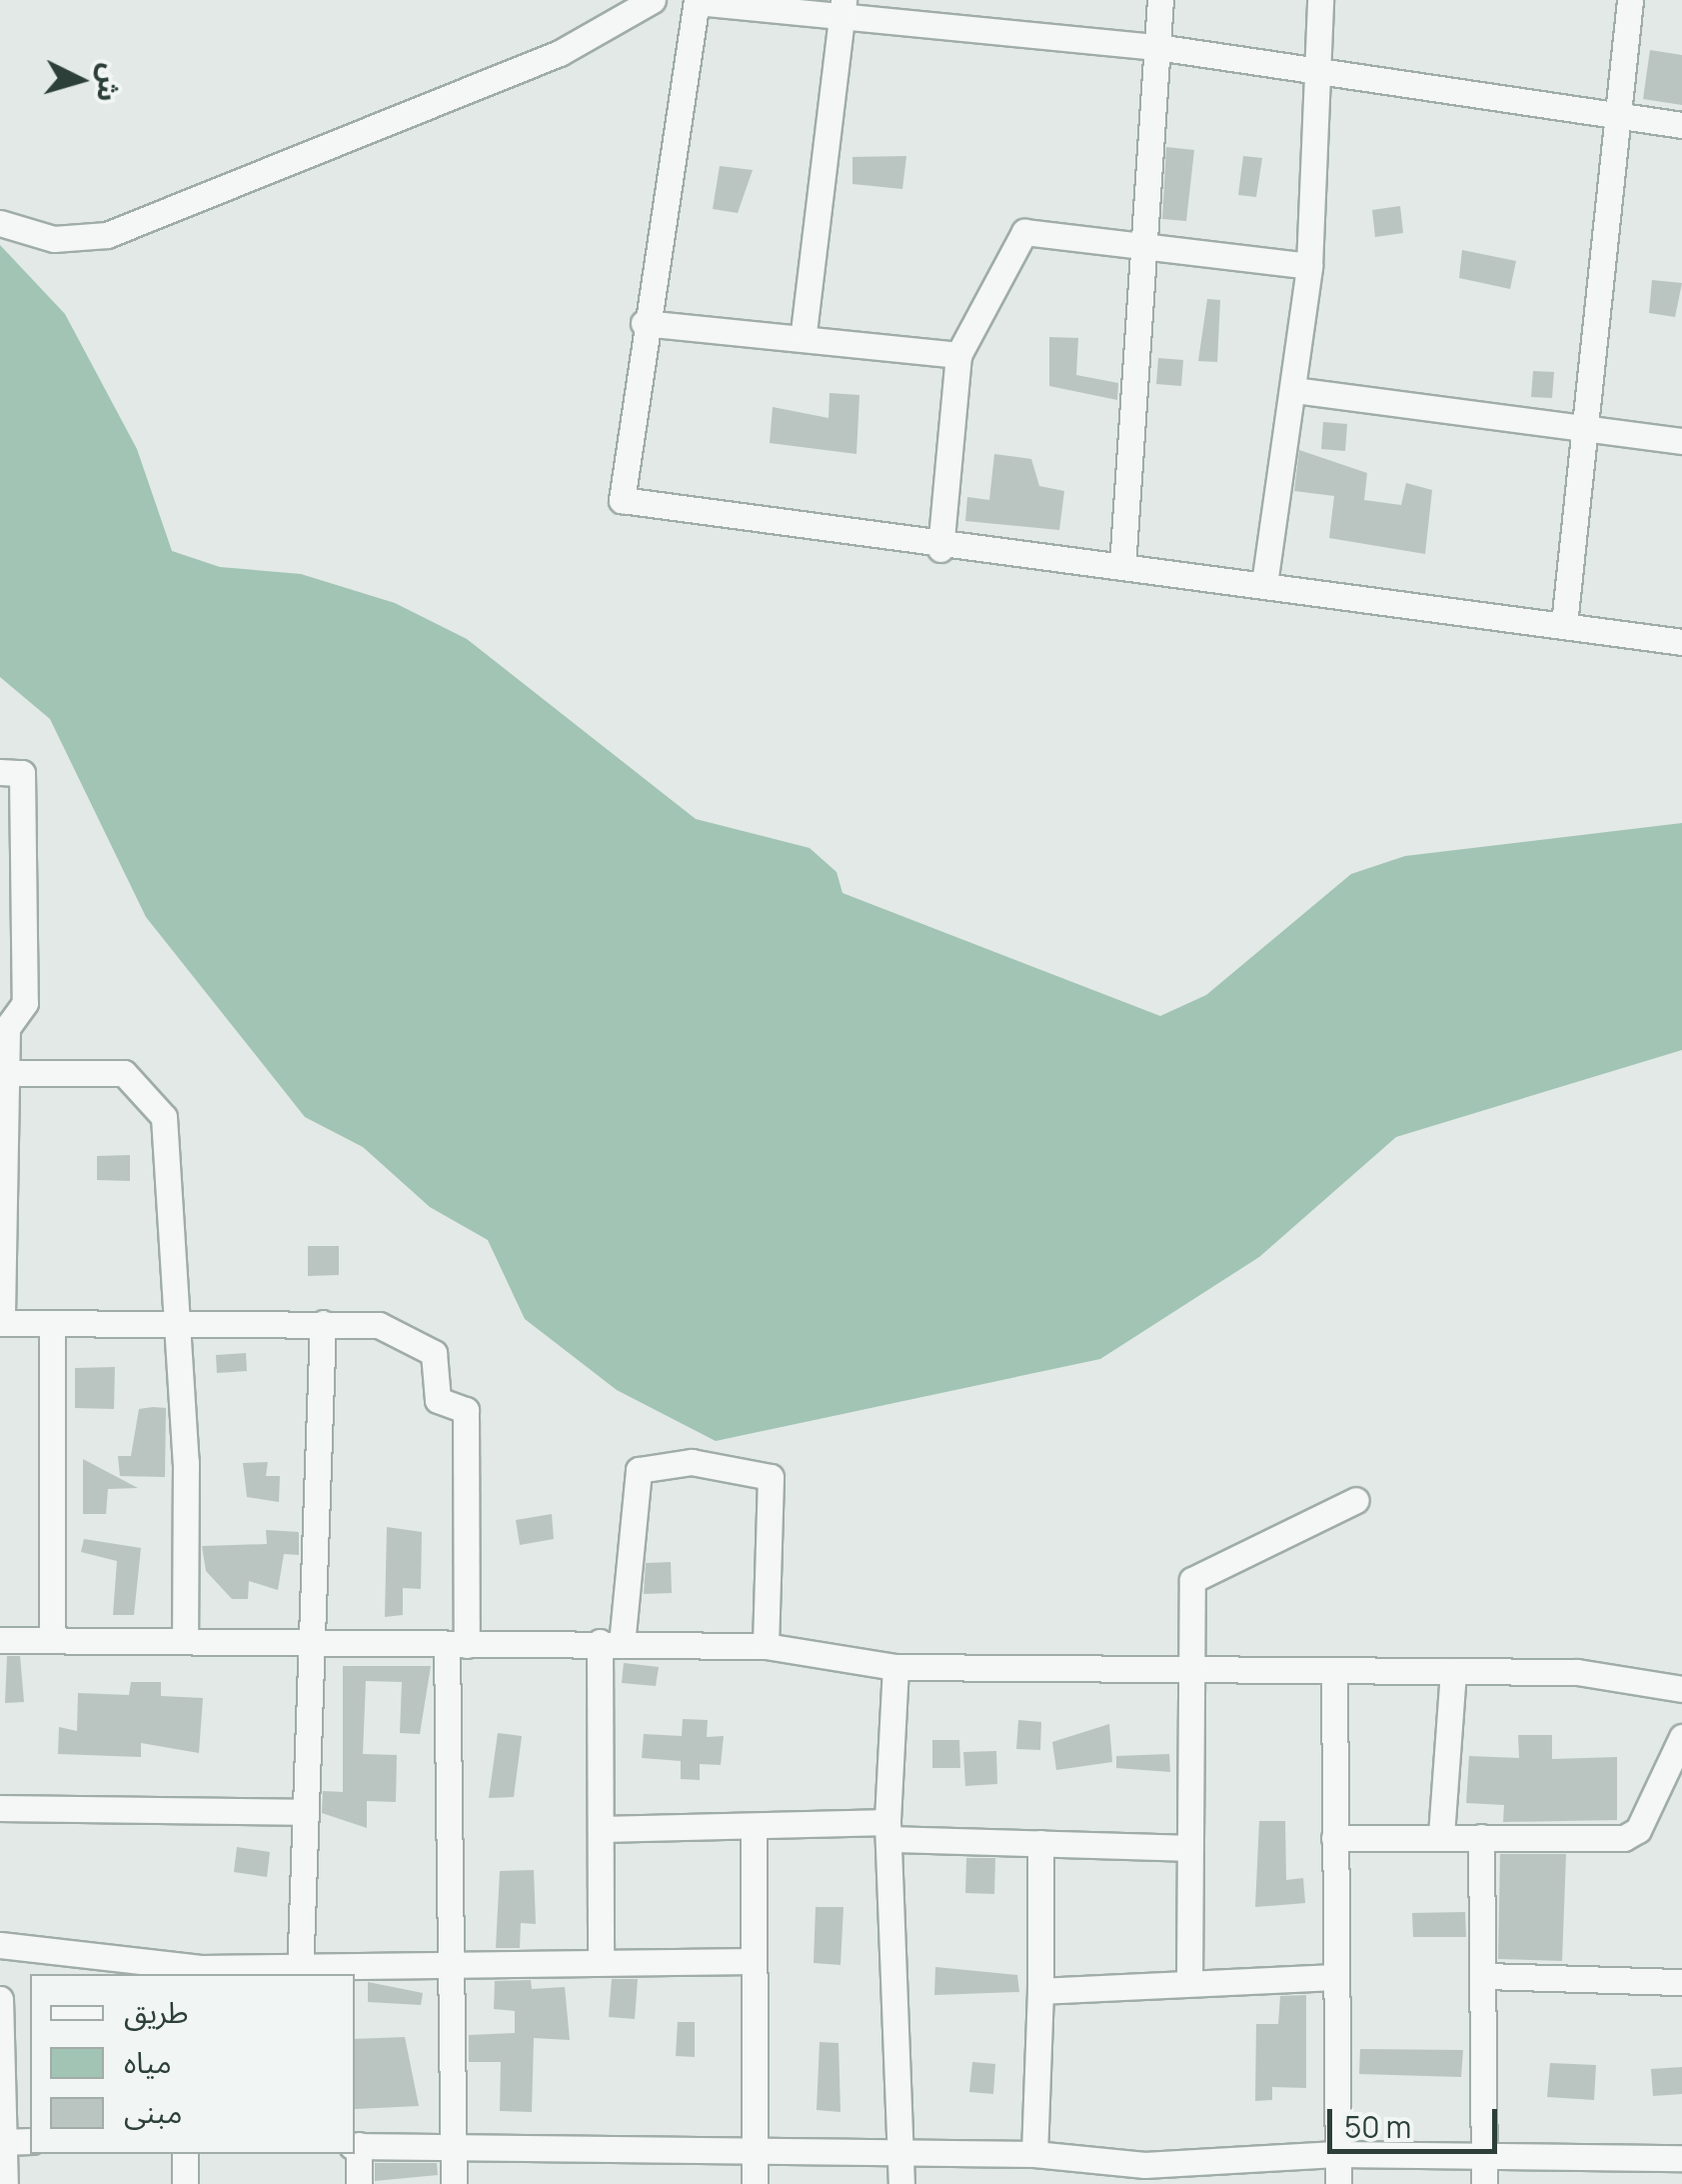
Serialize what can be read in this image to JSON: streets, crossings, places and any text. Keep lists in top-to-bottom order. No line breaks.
{"legend":["طريق","مياه","مبنى"],"scale_bar":"50 m","north":"right"}
